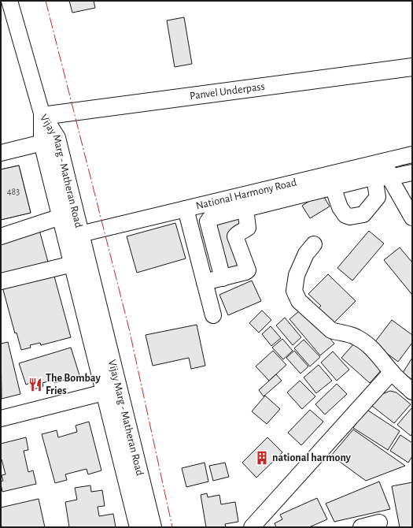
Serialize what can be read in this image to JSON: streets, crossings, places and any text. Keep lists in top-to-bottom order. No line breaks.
{"streets":{"main road":["Panvel Underpass","Vijay Marg - Matheran Road"],"street":["National Harmony Road"]},"crossings":[["Panvel Underpass","Vijay Marg - Matheran Road"],["Vijay Marg - Matheran Road","National Harmony Road"]],"places":{"restaurant":["The Bombay Fries"],"building":["national harmony"]},"house_numbers":["483"]}
